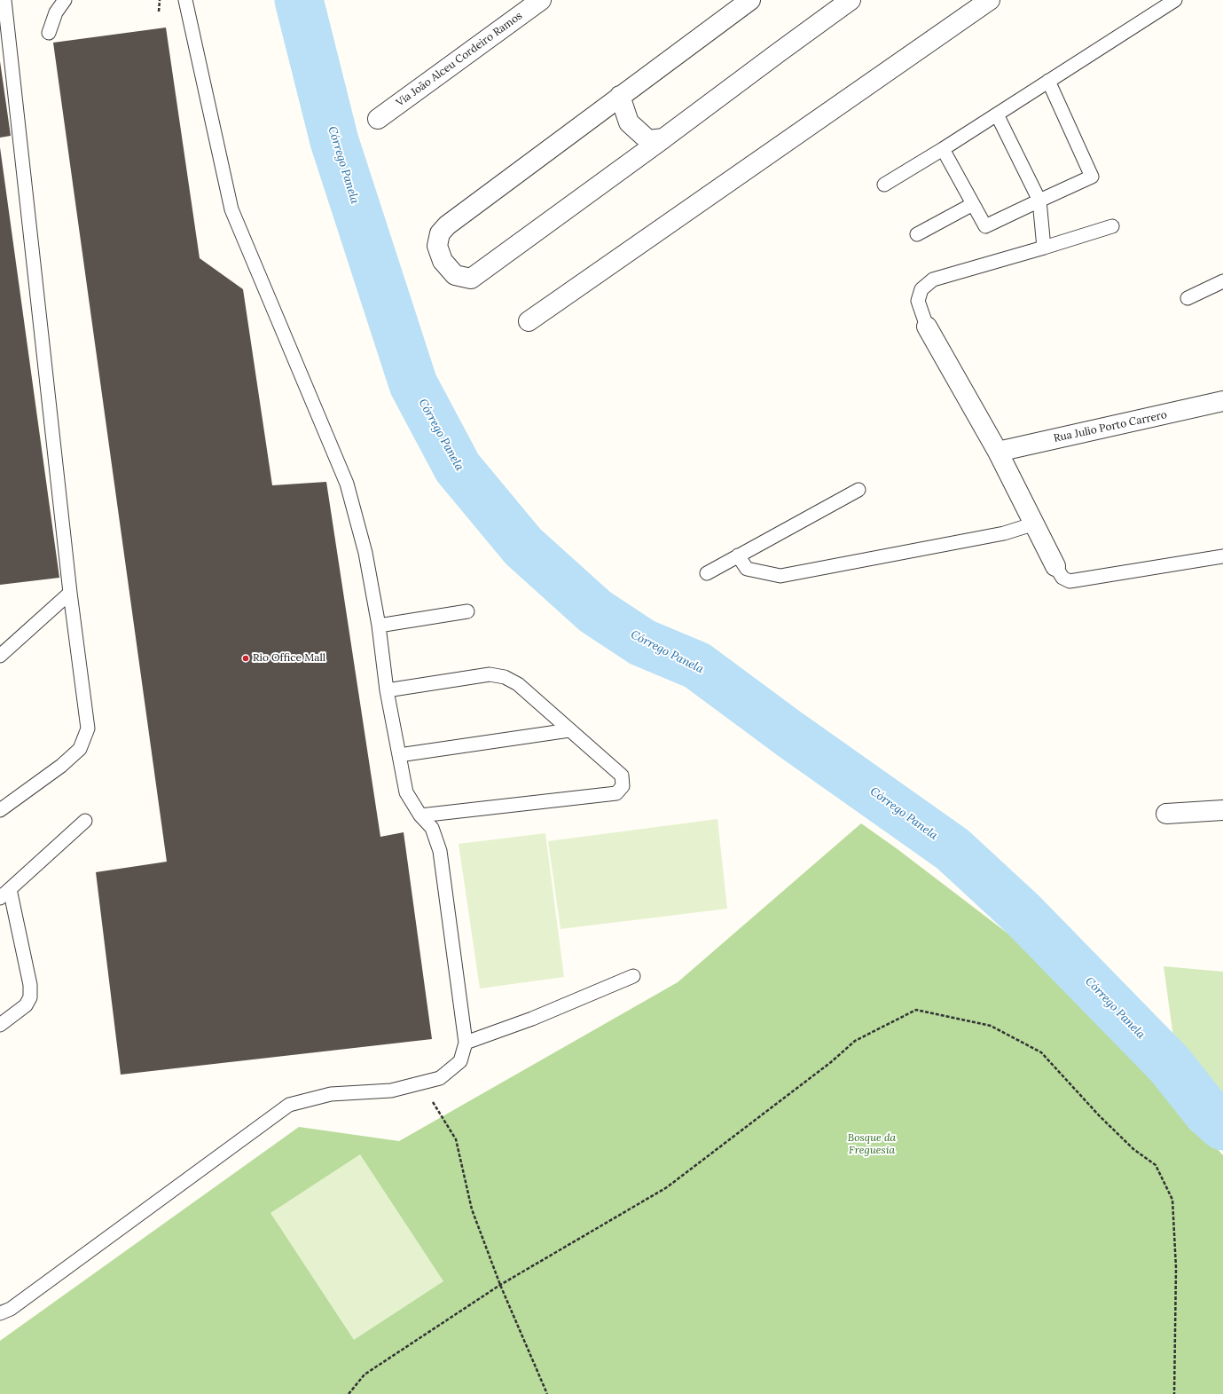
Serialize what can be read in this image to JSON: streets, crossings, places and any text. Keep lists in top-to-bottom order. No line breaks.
{"streets":{"street":["Via João Alceu Cordeiro Ramos","Rua Julio Porto Carrero"]},"water":["Córrego Panela"],"parks":["Bosque da Freguesia"],"places":["Rio Office Mall"]}
